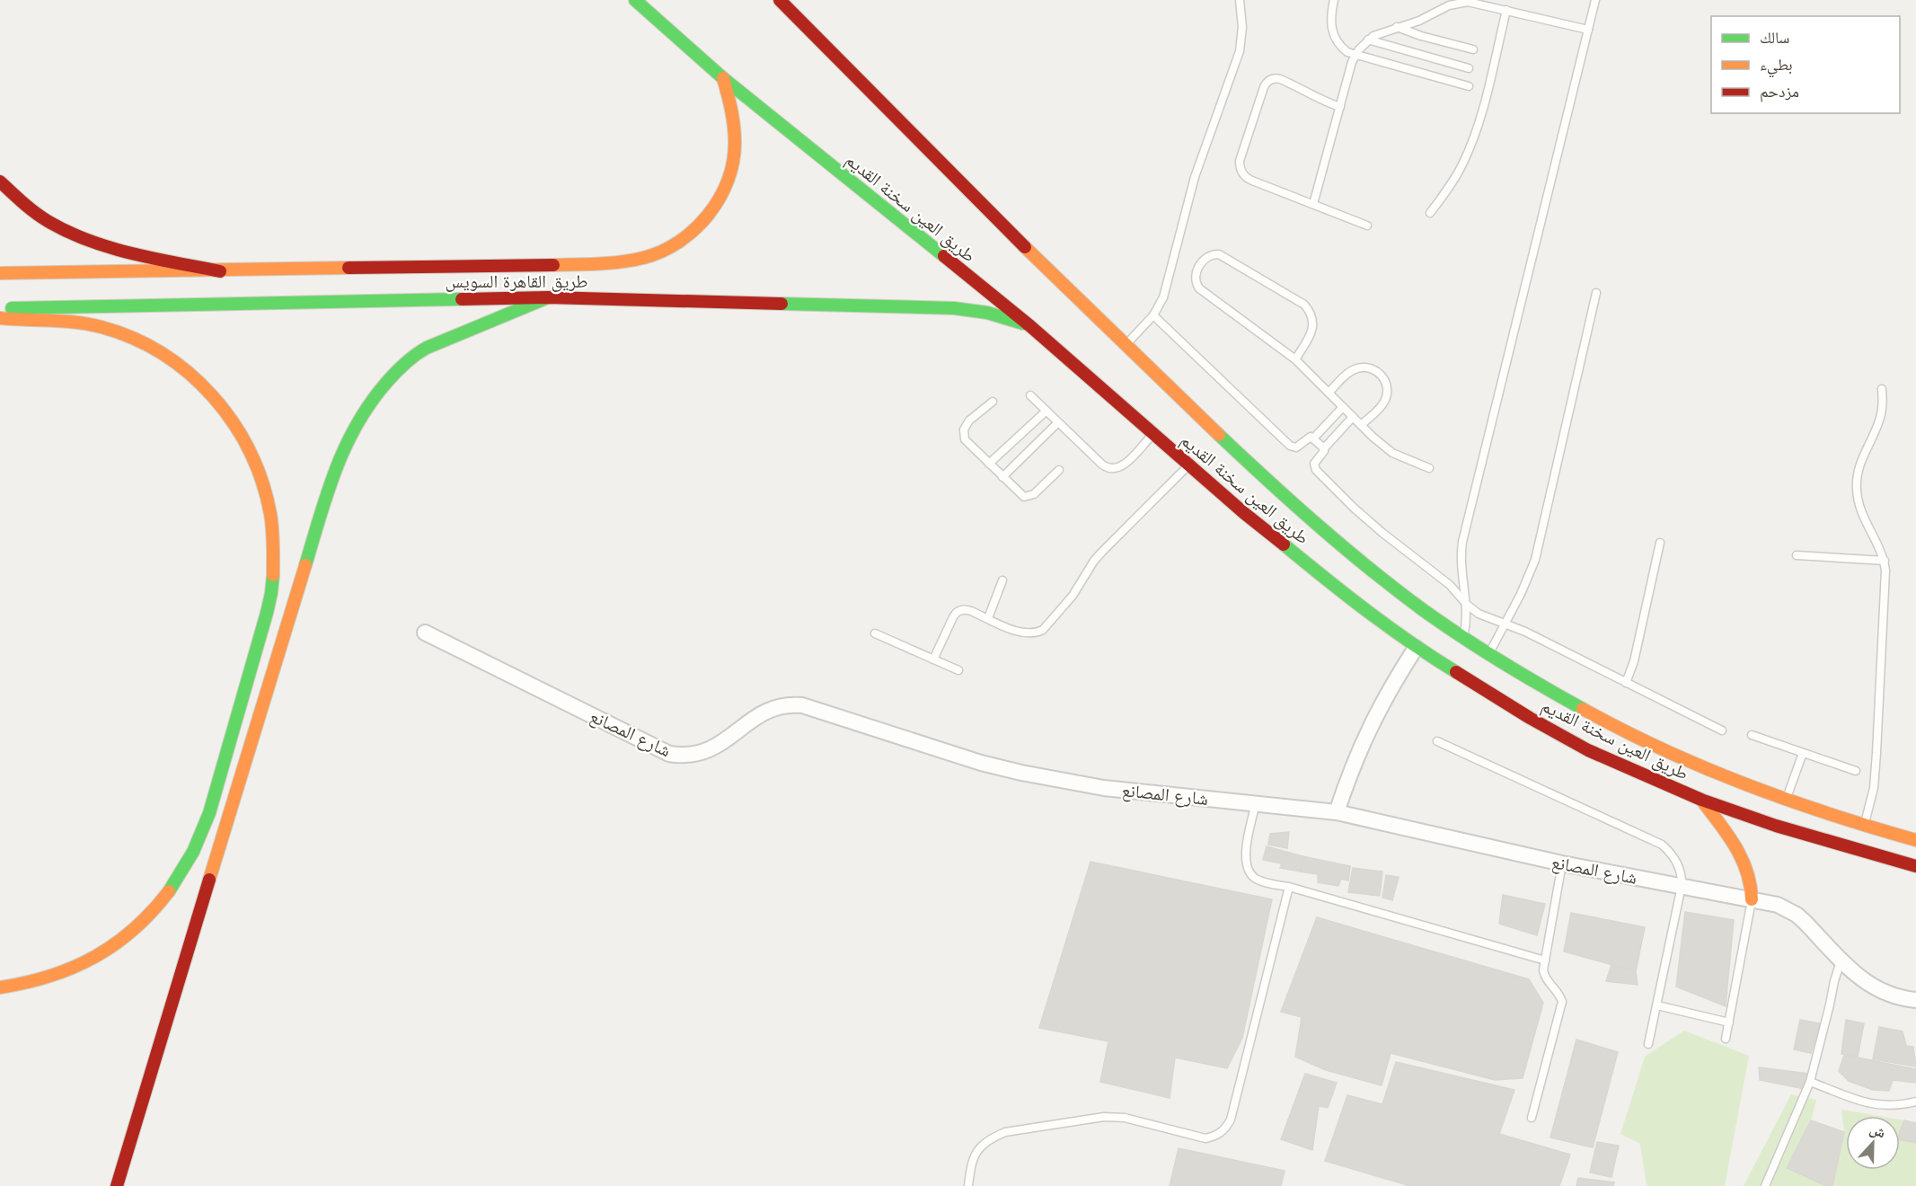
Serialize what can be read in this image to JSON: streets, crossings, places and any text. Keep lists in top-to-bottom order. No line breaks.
{"streets":{"main road":["طريق العين سخنة القديم","طريق القاهرة السويس"],"street":["شارع المصانع"]},"crossings":[["طريق العين سخنة القديم","طريق القاهرة السويس"]],"legend":["سالك","بطيء","مزدحم"],"north":"top"}
